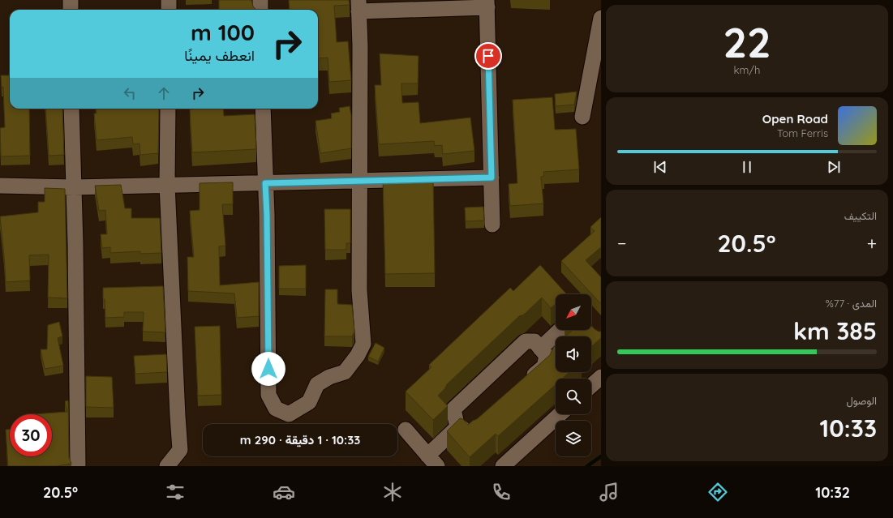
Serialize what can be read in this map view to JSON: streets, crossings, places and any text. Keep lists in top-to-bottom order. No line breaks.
{"north":"bottom left","page":{"tile":[["22","km/h"],"التكييف",["المدى · 77%","385 km"],["الوصول","10:33"]],"turn":["100 m","انعطف يمينًا"],"song":["Open Road","Tom Ferris"],"heat":["−","20.5°","+"],"limit":"30","trip":"10:33 · 1 دقيقة · 290 m","tabs":["10:32","20.5°"]}}
